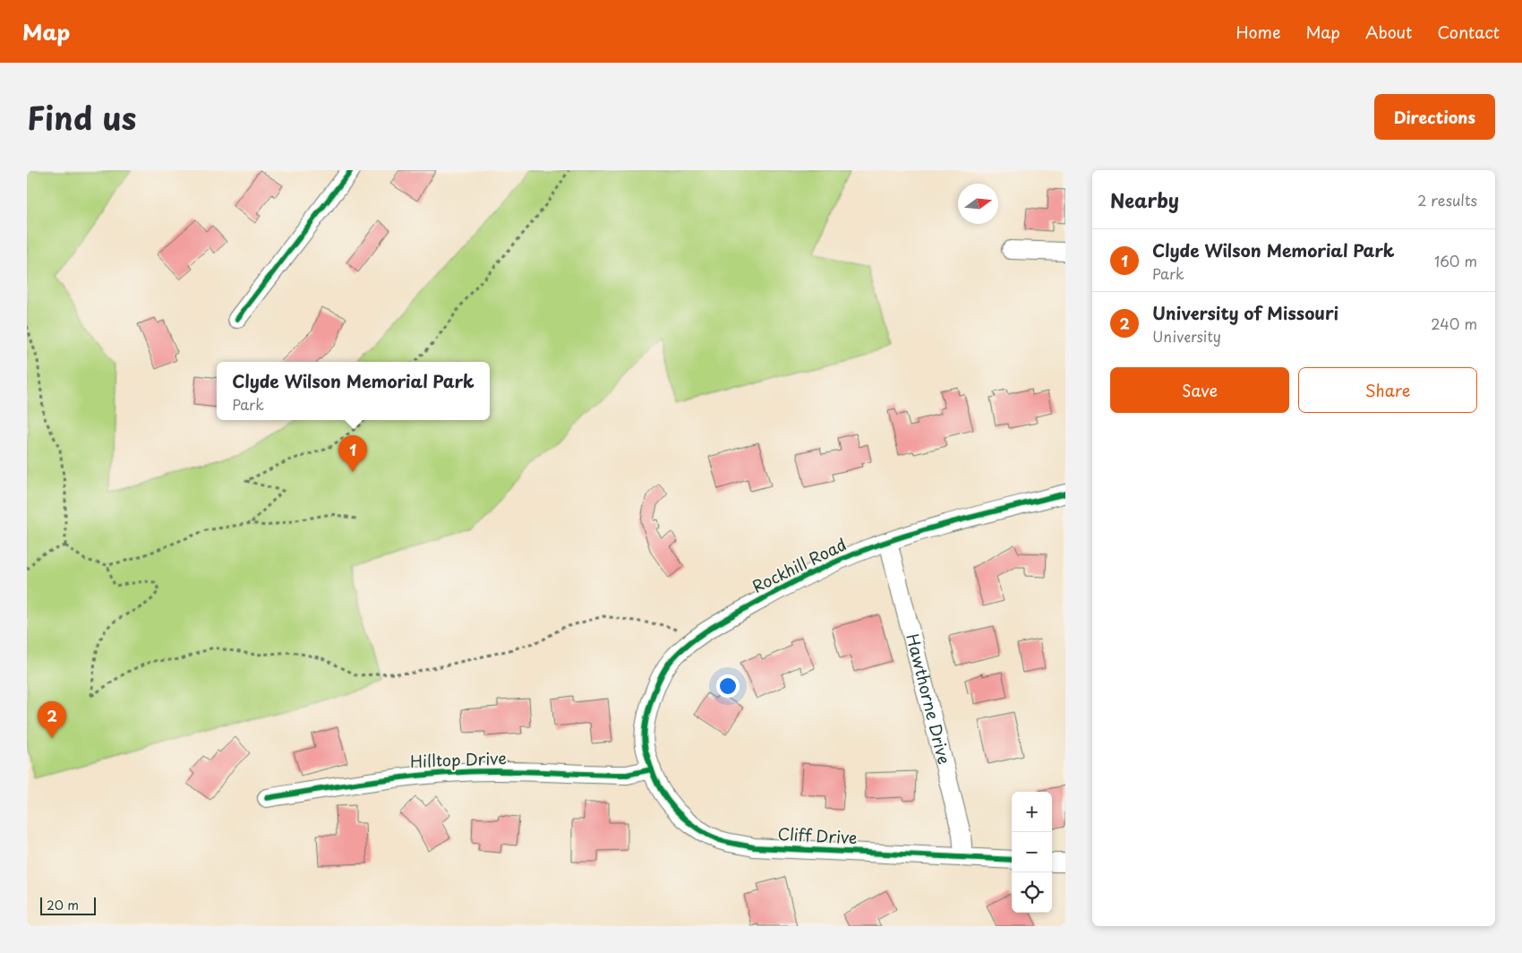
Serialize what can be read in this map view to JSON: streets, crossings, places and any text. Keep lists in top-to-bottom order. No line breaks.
{"streets":{"street":["Rockhill Road","Hawthorne Drive","Hilltop Drive","Cliff Drive"]},"crossings":[["Rockhill Road","Hawthorne Drive"],["Rockhill Road","Hilltop Drive"],["Rockhill Road","Cliff Drive"],["Hawthorne Drive","Cliff Drive"],["Hilltop Drive","Cliff Drive"]],"scale_bar":"20 m","north":"right","page":{"header":"Map","nav":["Home","Map","About","Contact"],"title":"Find us","buttons":["Directions",["Save","Share"]],"heading":["Nearby","2 results"],"list":[{"mark":"1","name":"Clyde Wilson Memorial Park","note":"Park","value":"160 m"},{"mark":"2","name":"University of Missouri","note":"University","value":"240 m"}],"popup":["Clyde Wilson Memorial Park","Park"],"pins":["1","2"],"map_buttons":["+","−"],"scale":"20 m"}}
